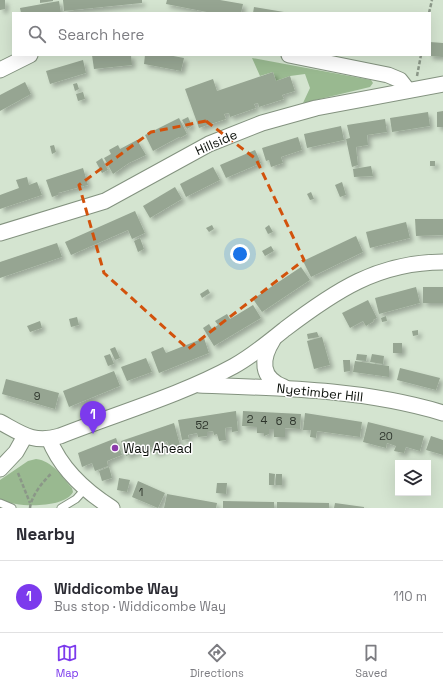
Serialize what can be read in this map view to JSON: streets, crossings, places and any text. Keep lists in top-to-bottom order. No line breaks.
{"streets":{"street":["Hillside","Nyetimber Hill"]},"places":["Way Ahead"],"house_numbers":["9","2","4","6","8","52","20","1"],"page":{"search":"Search here","pins":"1","heading":"Nearby","list":[{"mark":"1","name":"Widdicombe Way","note":"Bus stop · Widdicombe Way","value":"110 m"}],"nav":["Map","Directions","Saved"]}}
